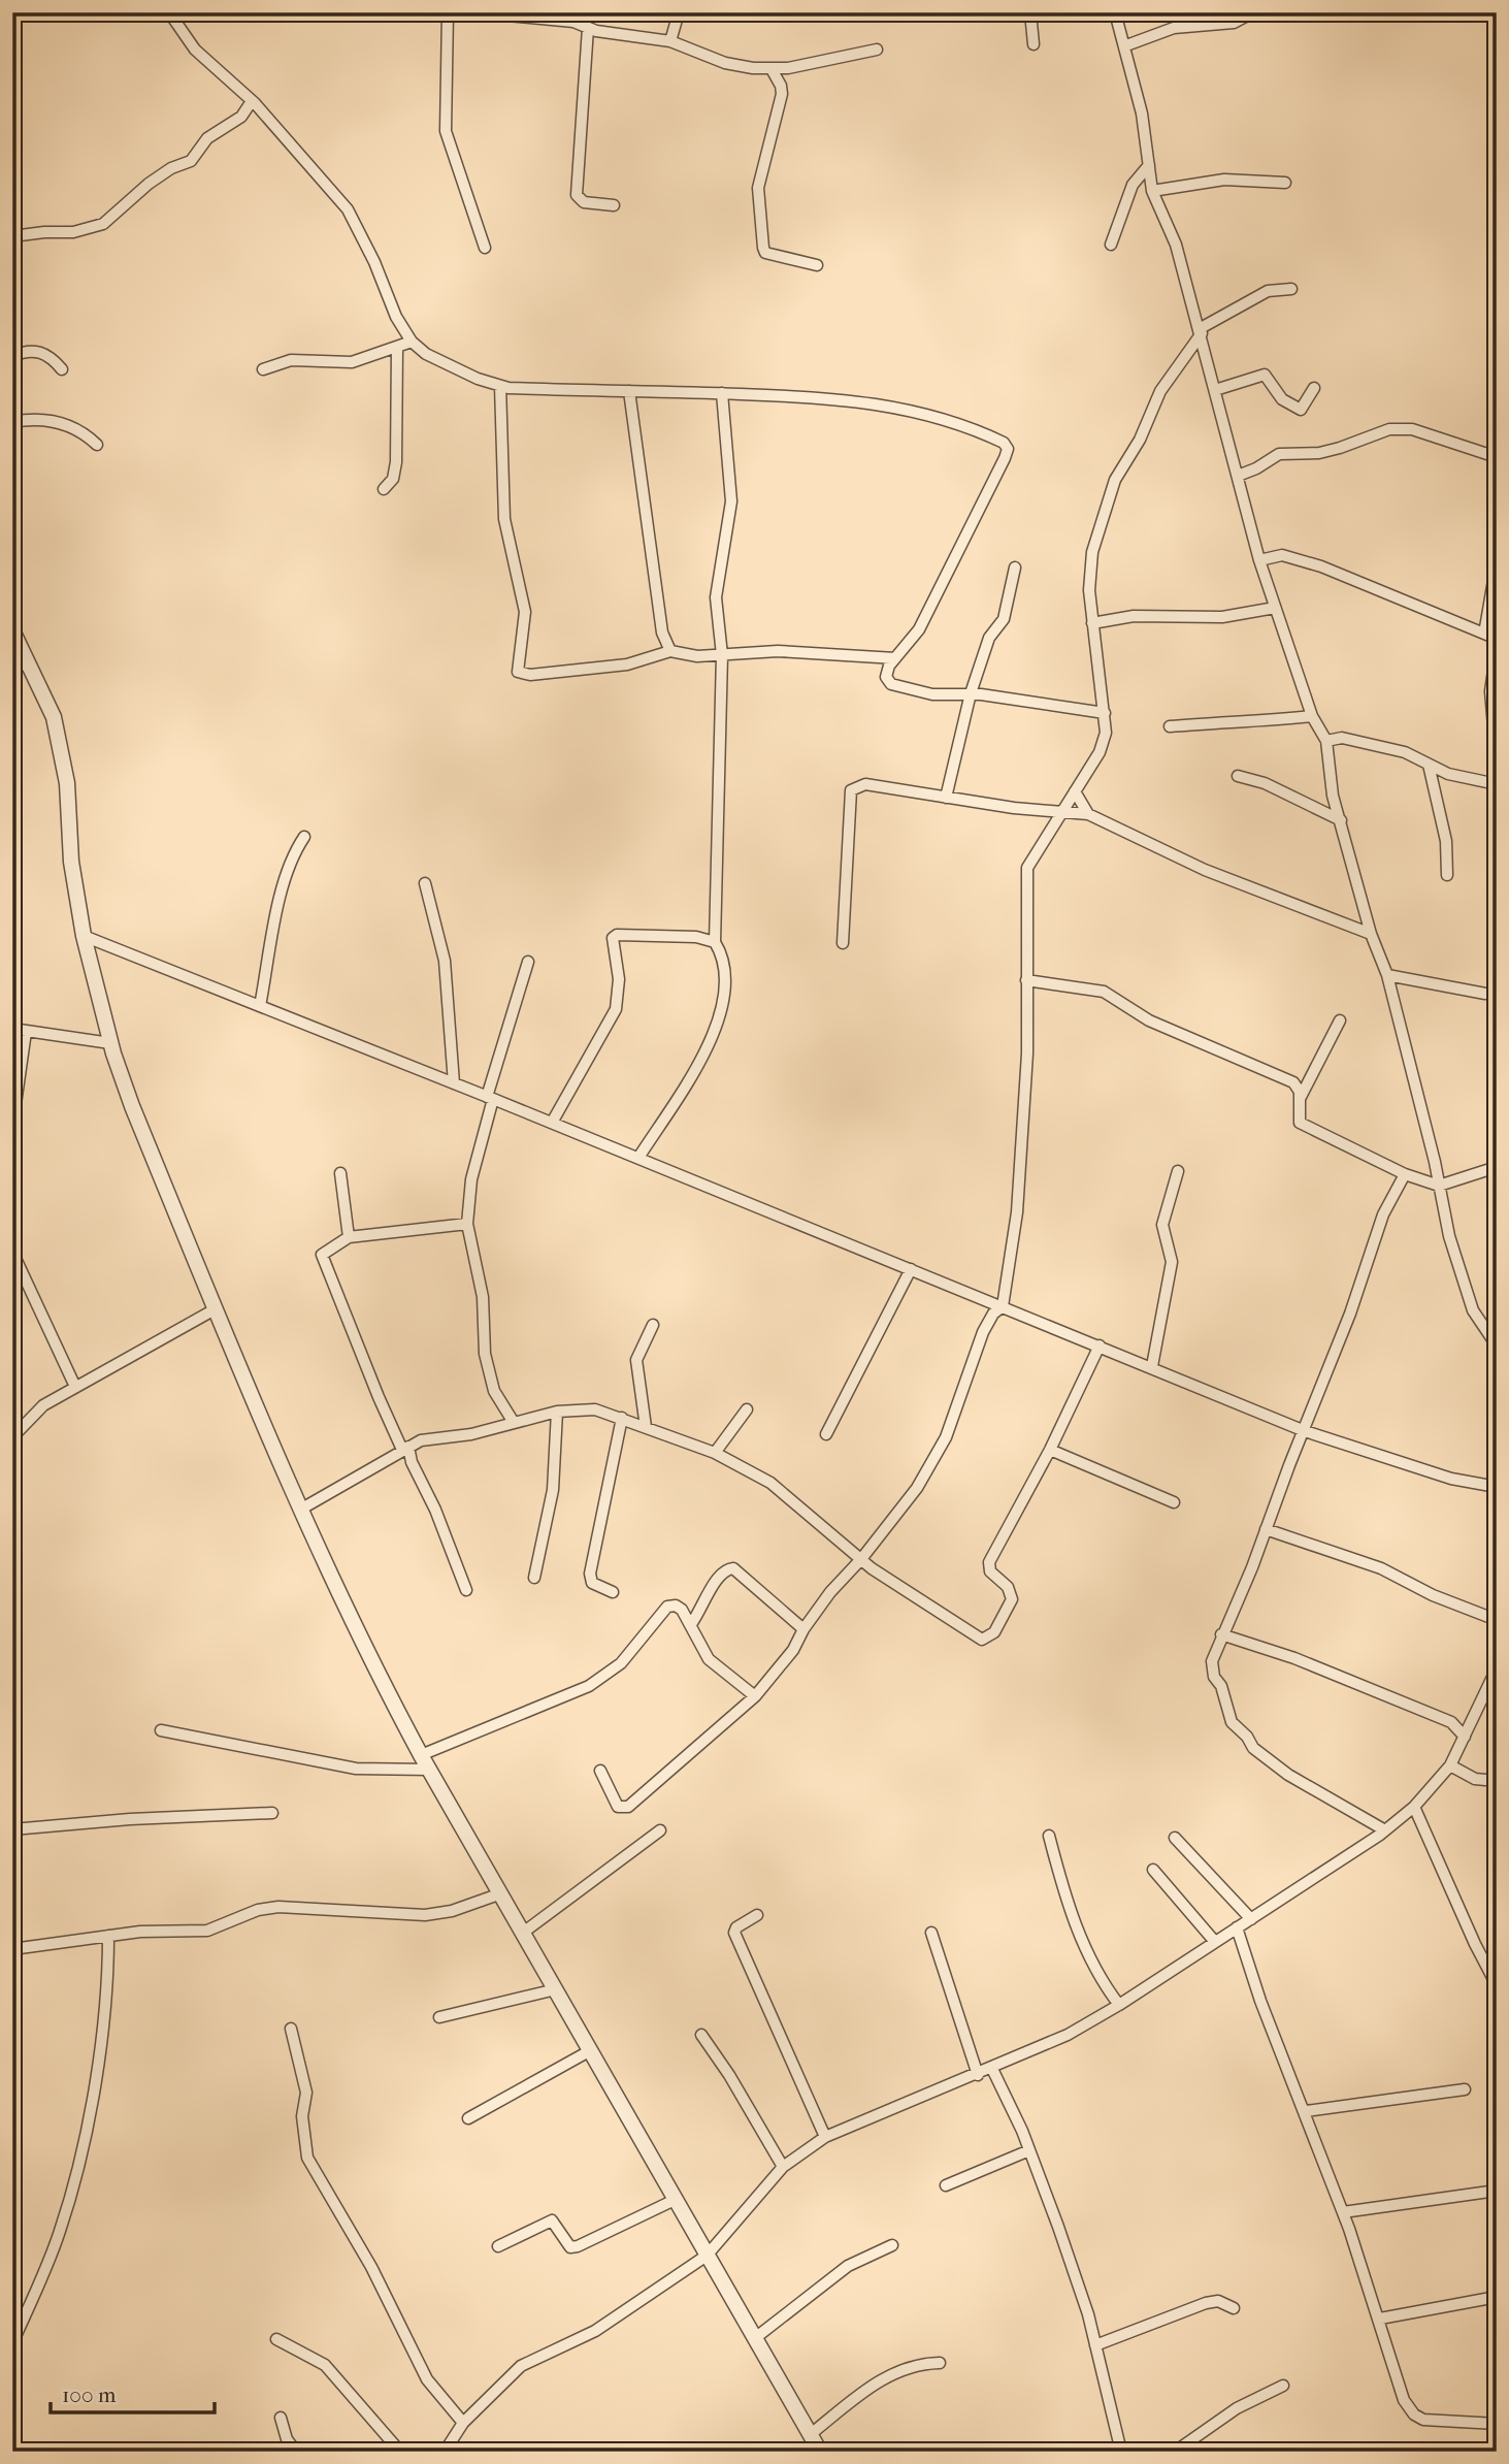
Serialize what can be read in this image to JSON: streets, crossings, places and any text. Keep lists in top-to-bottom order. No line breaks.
{"scale_bar":"100 m"}
